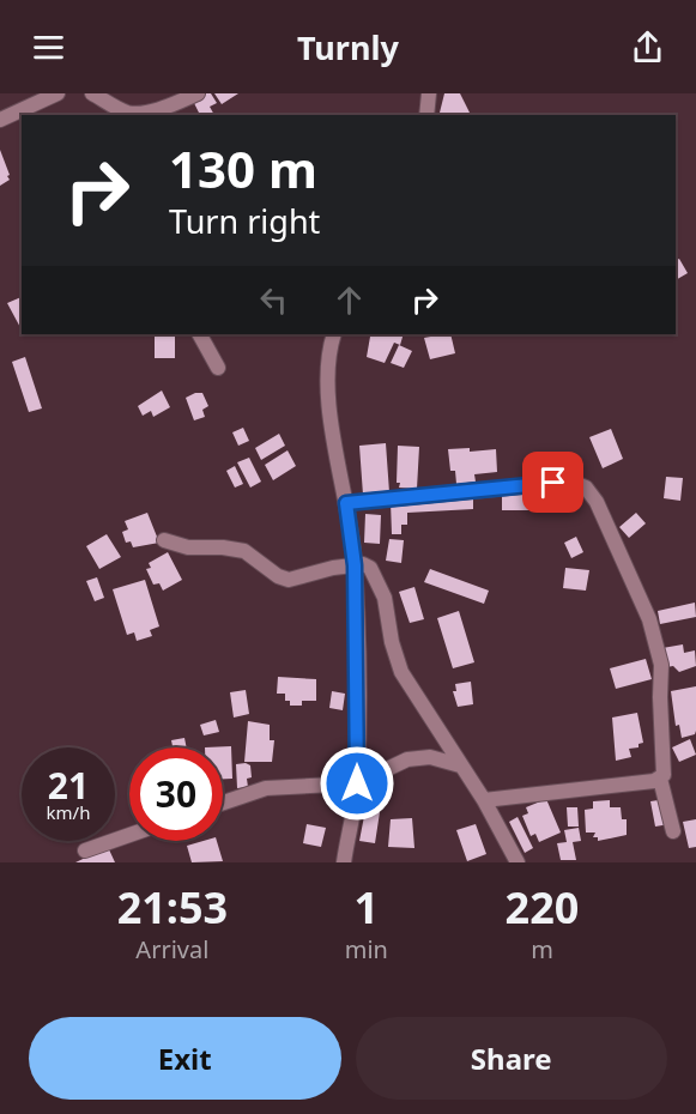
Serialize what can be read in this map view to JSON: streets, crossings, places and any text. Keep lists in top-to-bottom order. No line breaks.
{"page":{"header":"Turnly","turn":["130 m","Turn right"],"speed":"21 km/h","limit":"30","eta":["21:53","Arrival","1","min","220","m"],"buttons":["Exit","Share"]}}
